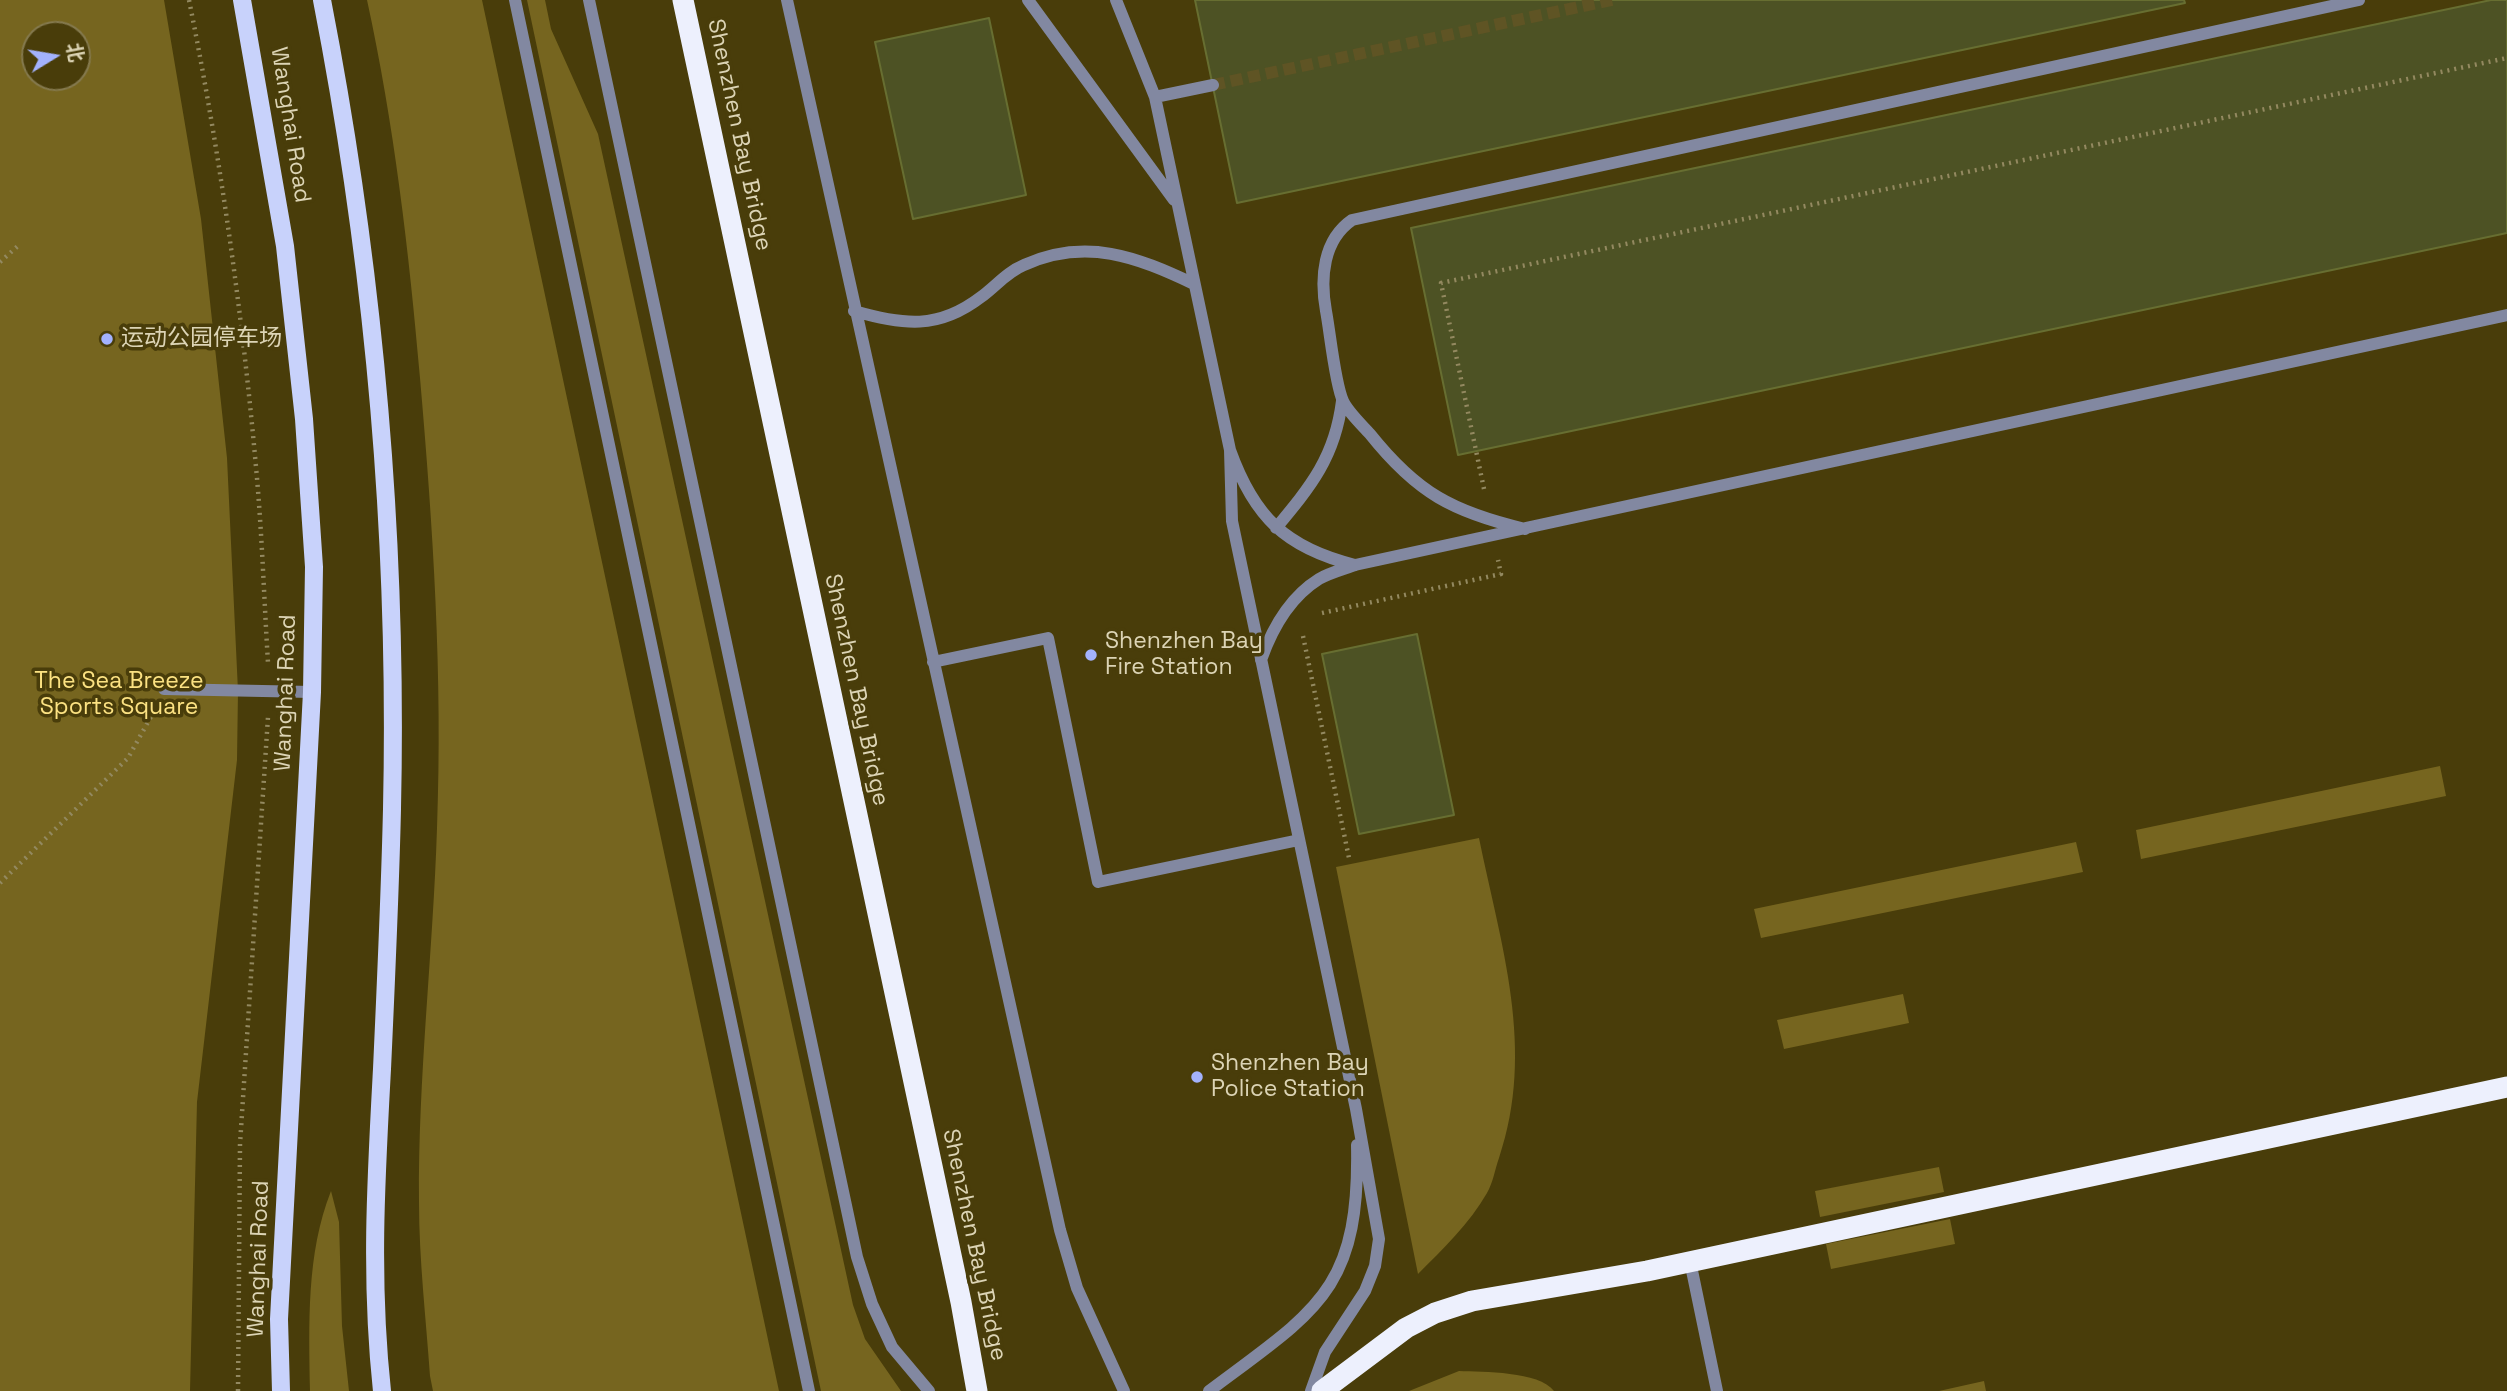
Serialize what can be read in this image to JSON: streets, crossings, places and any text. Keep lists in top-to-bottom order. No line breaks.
{"streets":{"highway":["Shenzhen Bay Bridge"],"main road":["Wanghai Road"]},"parks":["The Sea Breeze Sports Square"],"places":["运动公园停车场","Shenzhen Bay Fire Station","Shenzhen Bay Police Station"],"north":"right"}
